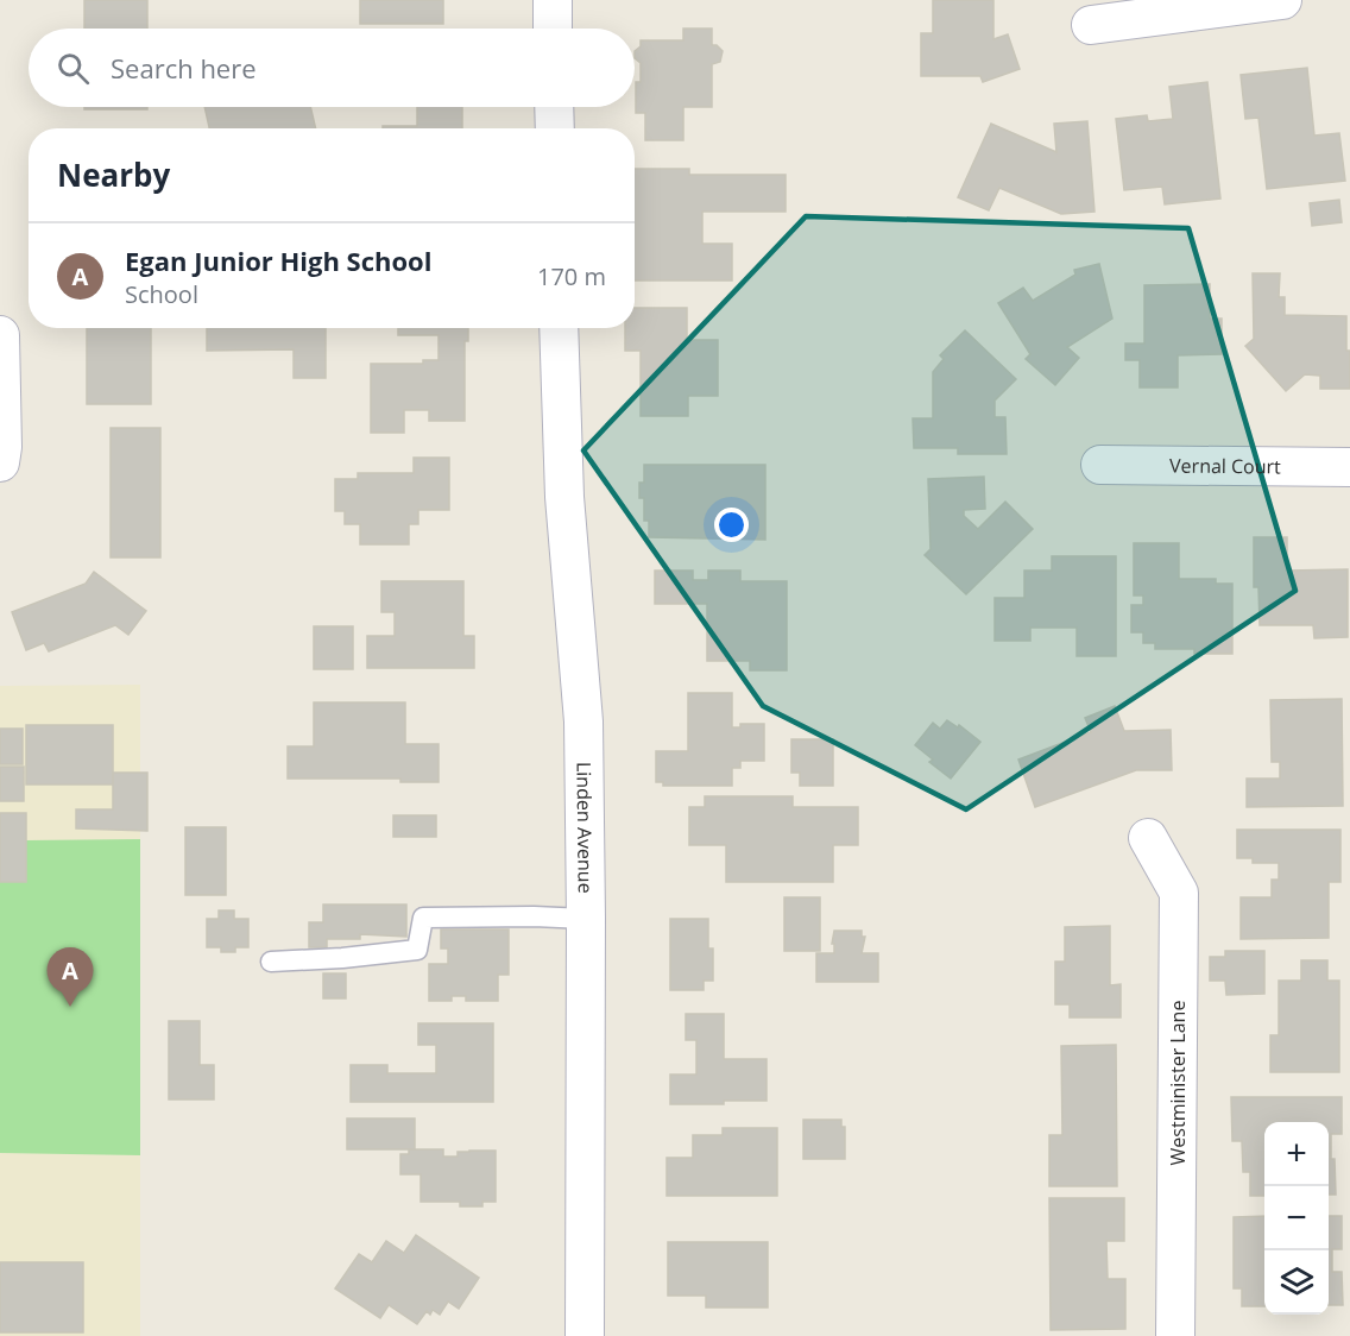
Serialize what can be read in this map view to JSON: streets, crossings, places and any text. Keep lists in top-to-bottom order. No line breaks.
{"streets":{"street":["Vernal Court","Linden Avenue","Westminister Lane"]},"page":{"search":"Search here","heading":"Nearby","list":[{"mark":"A","name":"Egan Junior High School","note":"School","value":"170 m"}],"pins":"A","map_buttons":["+","−"]}}
